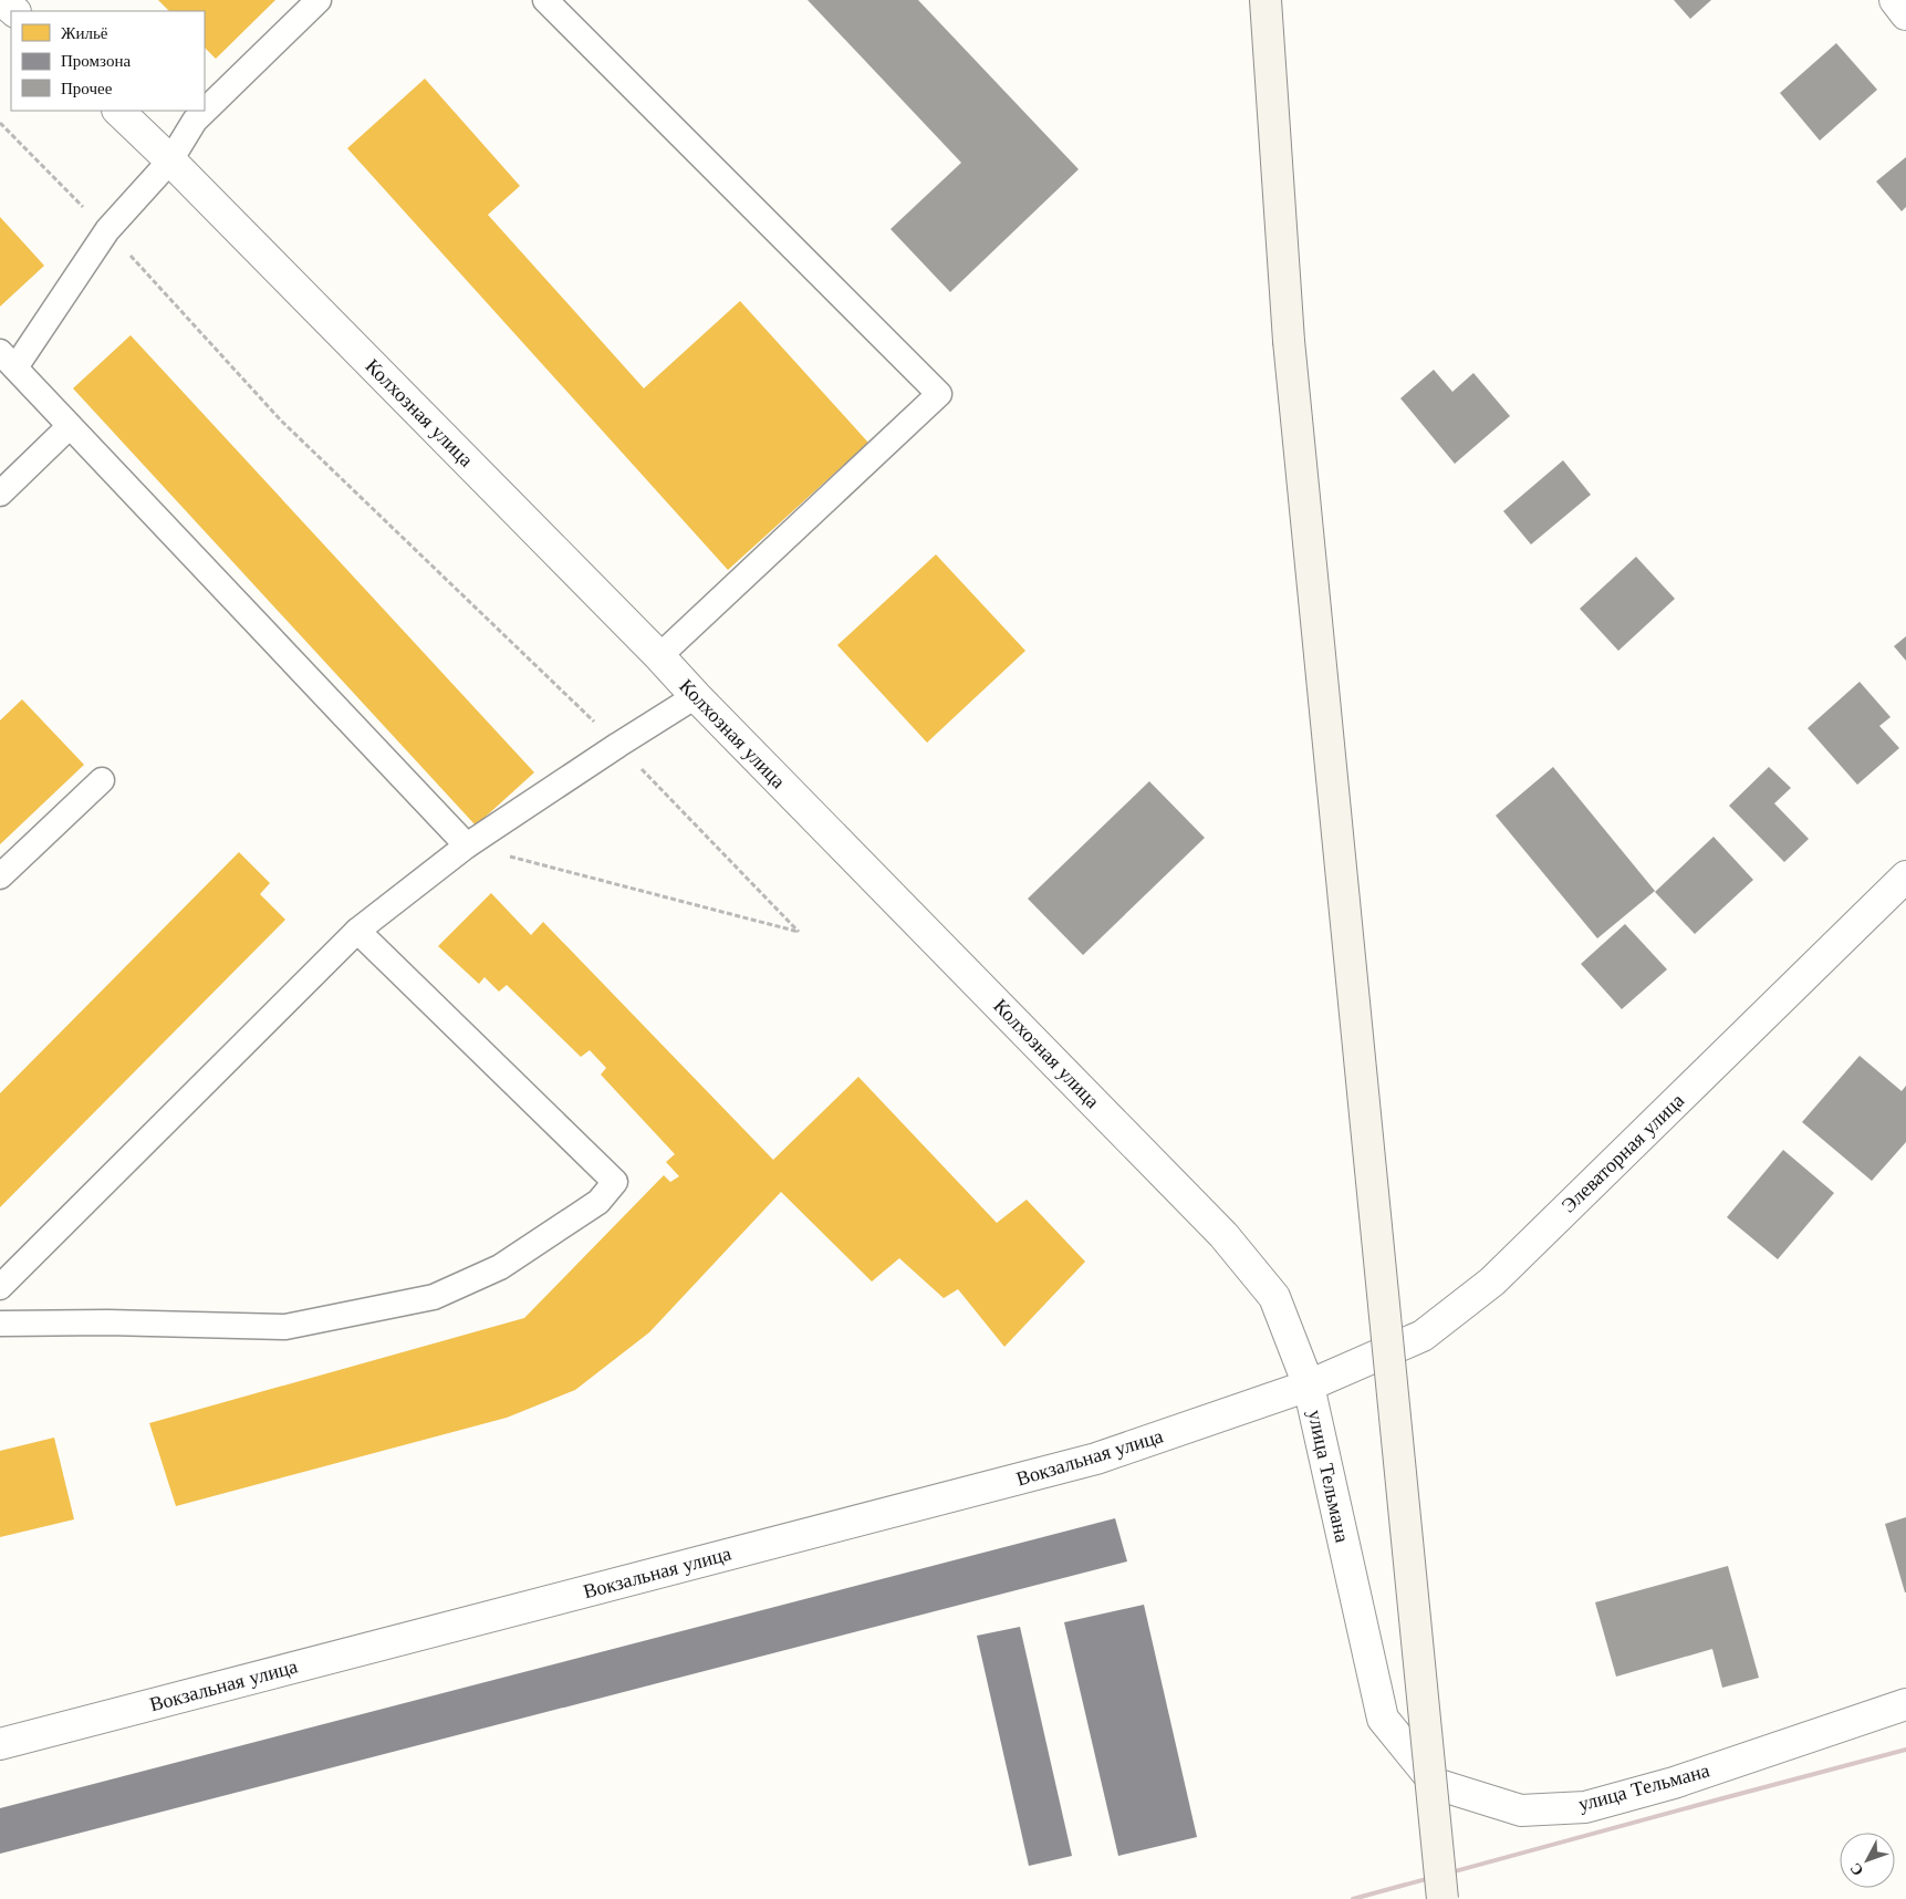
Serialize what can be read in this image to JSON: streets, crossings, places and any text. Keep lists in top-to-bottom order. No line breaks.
{"streets":{"street":["Колхозная улица","Элеваторная улица","Вокзальная улица","улица Тельмана"]},"crossings":[["Колхозная улица","Элеваторная улица"],["Колхозная улица","Вокзальная улица"],["Колхозная улица","улица Тельмана"],["Элеваторная улица","Вокзальная улица"],["Элеваторная улица","улица Тельмана"],["Вокзальная улица","улица Тельмана"]],"legend":["Жильё","Промзона","Прочее"],"north":"bottom left"}
